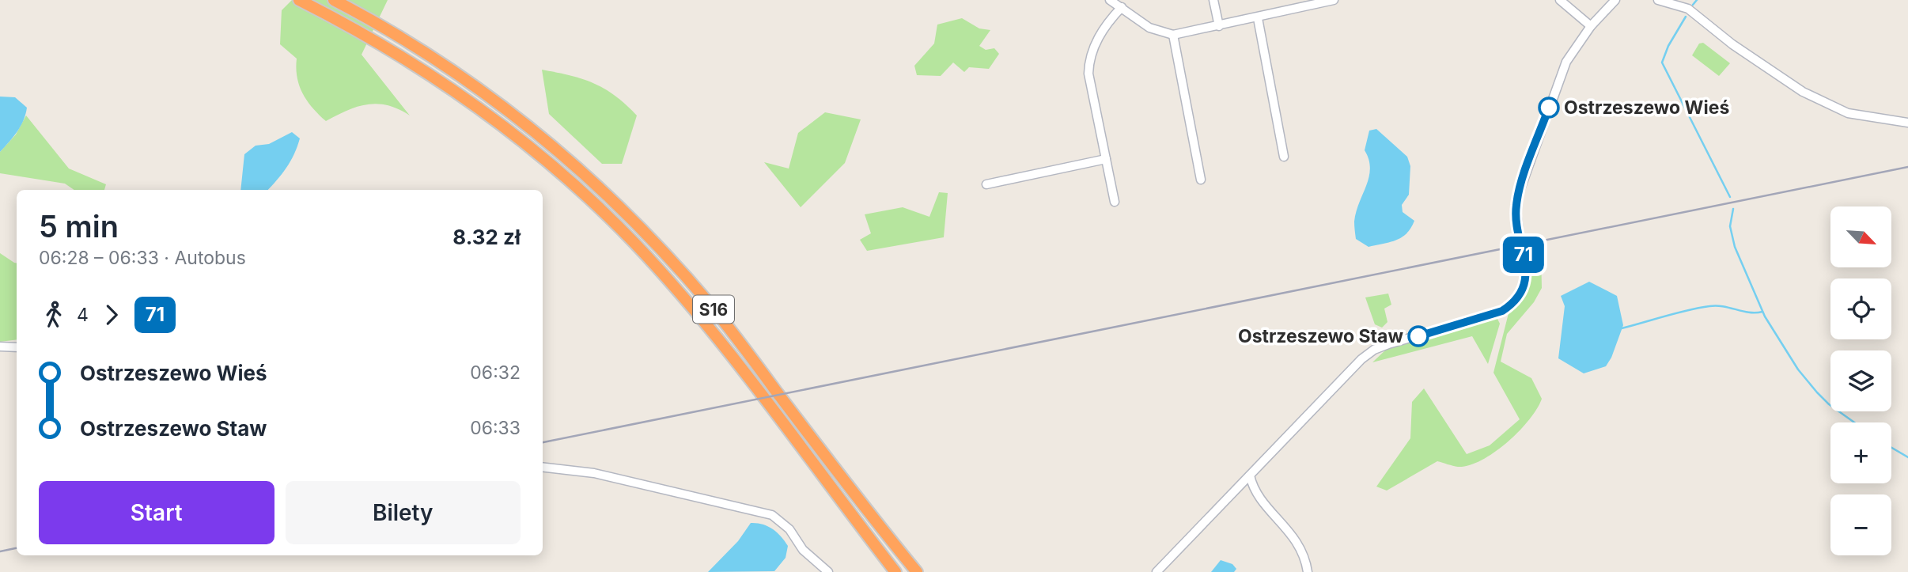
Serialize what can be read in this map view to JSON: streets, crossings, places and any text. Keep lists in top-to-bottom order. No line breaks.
{"streets":{"highway":["S16"]},"places":["Ostrzeszewo Wieś","Ostrzeszewo Staw"],"lines":["bus line 71"],"north":"bottom right","page":{"on_map":"71","heading":["5 min","06:28 – 06:33 · Autobus","8.32 zł"],"map_buttons":["+","−"],"legs":["4","71"],"list":[{"name":"Ostrzeszewo Wieś","value":"06:32"},{"name":"Ostrzeszewo Staw","value":"06:33"}],"buttons":["Start","Bilety"]}}
